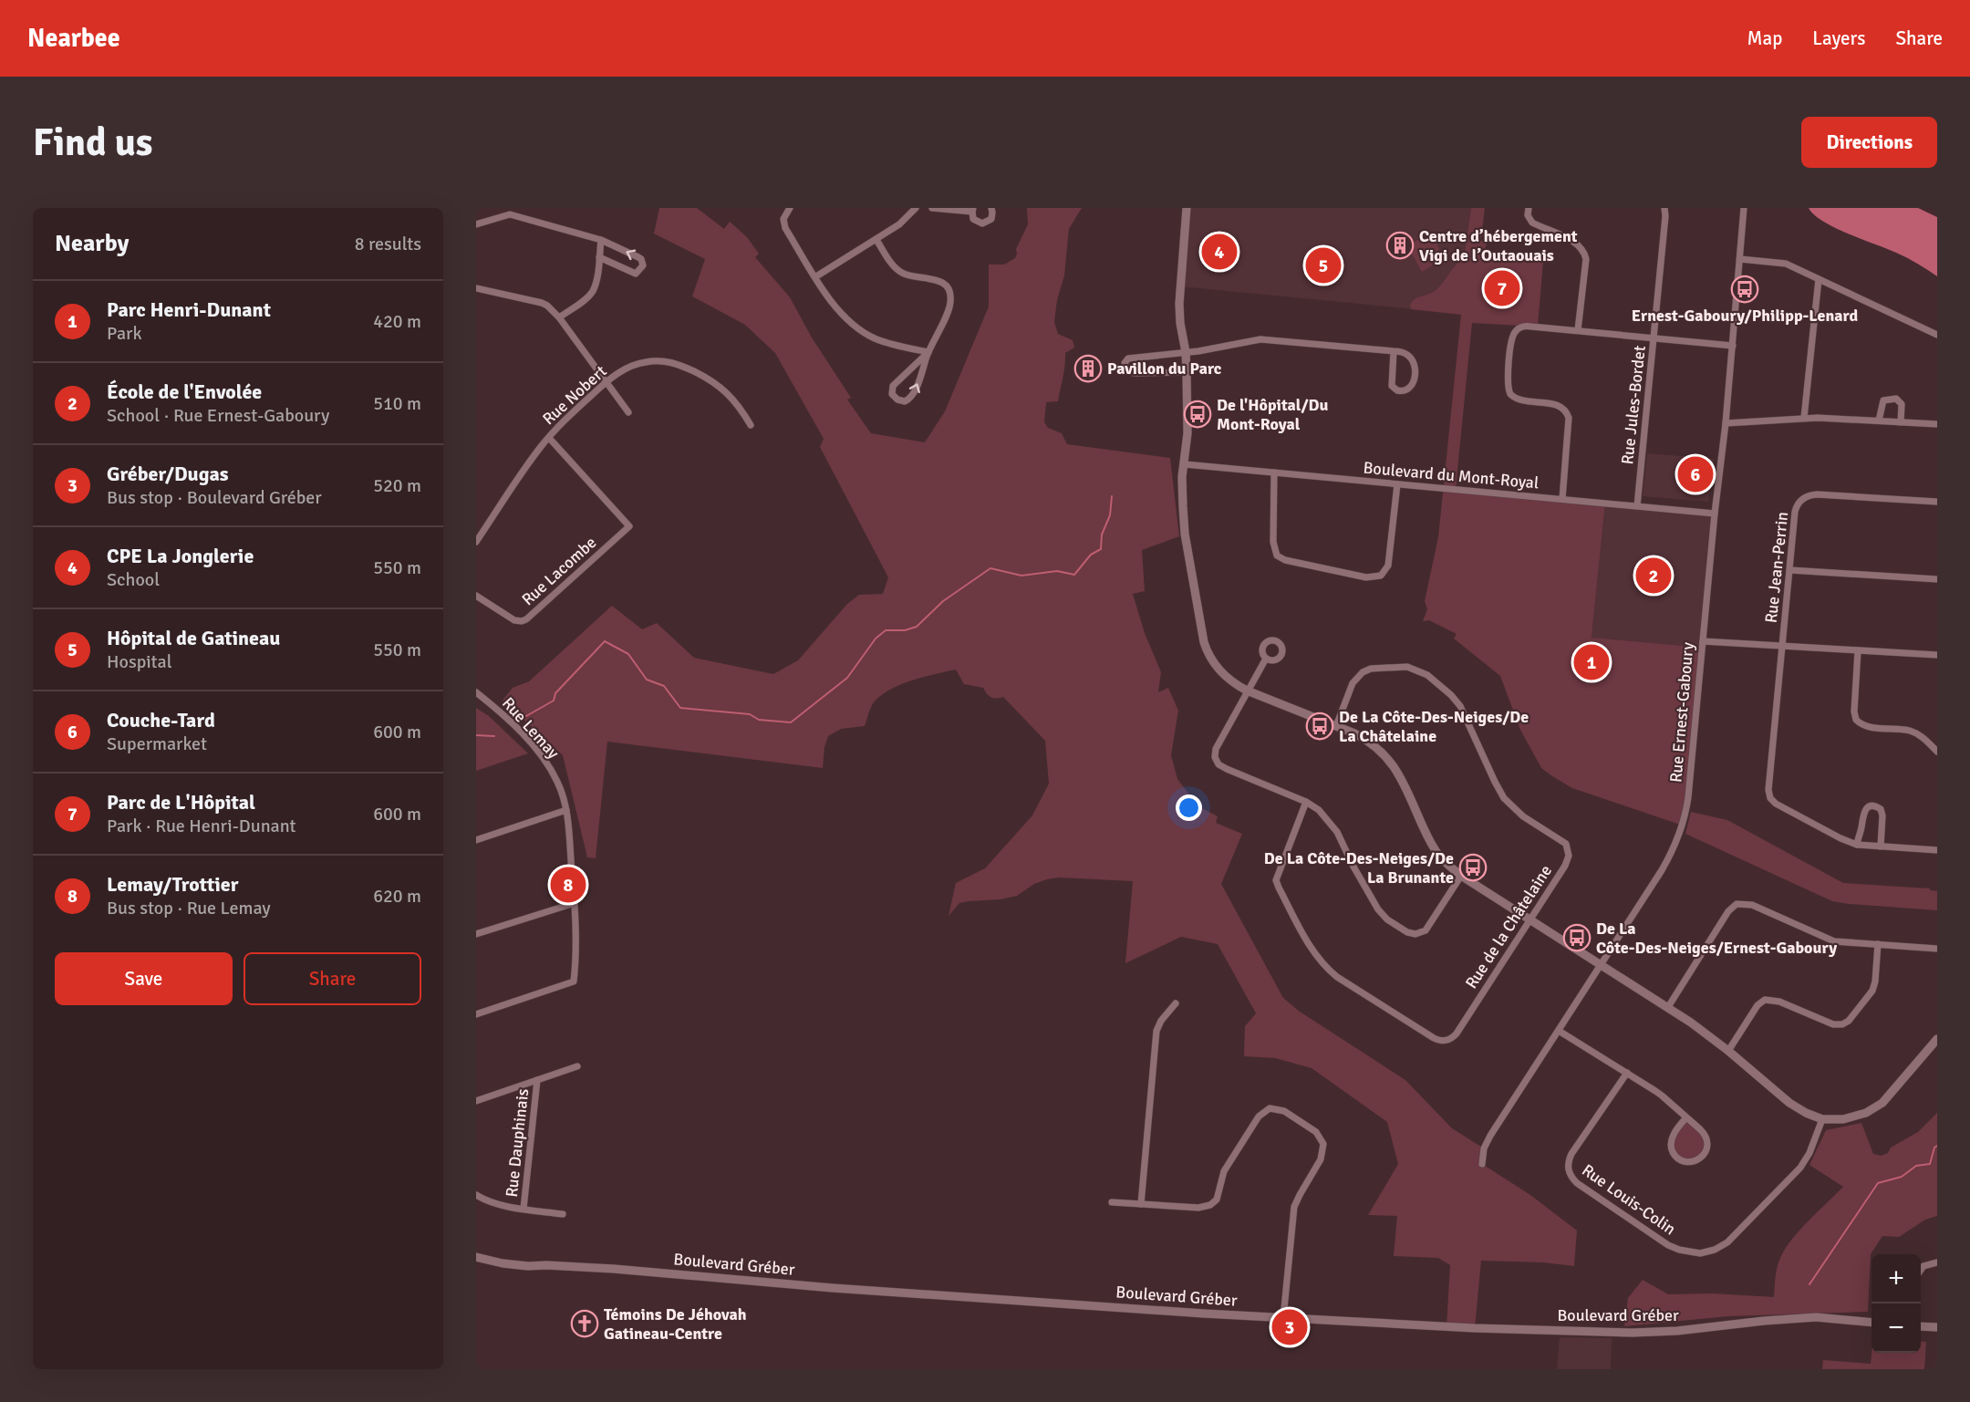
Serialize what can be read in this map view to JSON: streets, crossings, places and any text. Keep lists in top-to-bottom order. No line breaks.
{"streets":{"street":["Rue Nobert","Rue Jules-Bordet","Boulevard du Mont-Royal","Rue Jean-Perrin","Rue Lacombe","Rue Ernest-Gaboury","Rue Lemay","Rue de la Châtelaine","Rue Dauphinais","Rue Louis-Colin","Boulevard Gréber"]},"crossings":[["Rue Nobert","Rue Lacombe"],["Rue Jules-Bordet","Boulevard du Mont-Royal"],["Boulevard du Mont-Royal","Rue Ernest-Gaboury"],["Rue Jean-Perrin","Rue Ernest-Gaboury"]],"places":{"building":["Centre d’hébergement Vigi de l’Outaouais","Pavillon du Parc"],"bus stop":["Ernest-Gaboury/Philipp-Lenard","De l'Hôpital/Du Mont-Royal","De La Côte-Des-Neiges/De La Châtelaine","De La Côte-Des-Neiges/De La Brunante","De La Côte-Des-Neiges/Ernest-Gaboury"],"church":["Témoins De Jéhovah Gatineau-Centre"]},"page":{"header":"Nearbee","nav":["Map","Layers","Share"],"buttons":["Directions",["Save","Share"]],"title":"Find us","heading":["Nearby","8 results"],"pins":["4","5","7","6","2","1","8","3"],"list":[{"mark":"1","name":"Parc Henri-Dunant","note":"Park","value":"420 m"},{"mark":"2","name":"École de l'Envolée","note":"School · Rue Ernest-Gaboury","value":"510 m"},{"mark":"3","name":"Gréber/Dugas","note":"Bus stop · Boulevard Gréber","value":"520 m"},{"mark":"4","name":"CPE La Jonglerie","note":"School","value":"550 m"},{"mark":"5","name":"Hôpital de Gatineau","note":"Hospital","value":"550 m"},{"mark":"6","name":"Couche-Tard","note":"Supermarket","value":"600 m"},{"mark":"7","name":"Parc de L'Hôpital","note":"Park · Rue Henri-Dunant","value":"600 m"},{"mark":"8","name":"Lemay/Trottier","note":"Bus stop · Rue Lemay","value":"620 m"}],"map_buttons":["+","−"]}}
